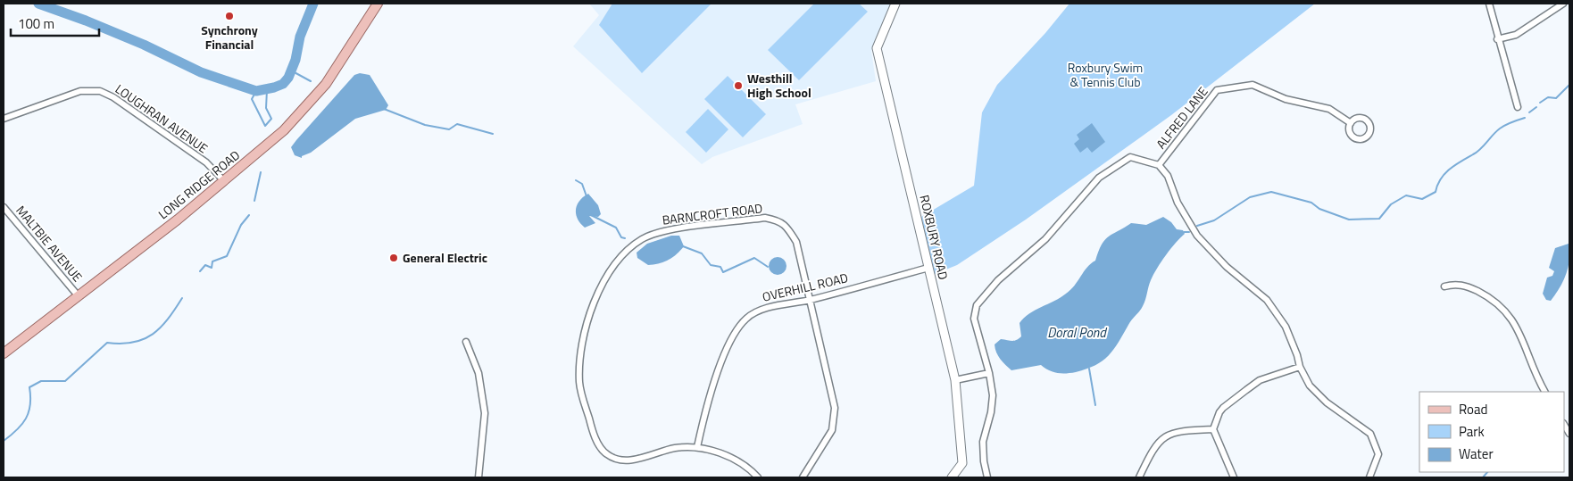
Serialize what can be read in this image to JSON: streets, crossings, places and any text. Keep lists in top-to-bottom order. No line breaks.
{"streets":{"main road":["LONG RIDGE ROAD"],"street":["ALFRED LANE","LOUGHRAN AVENUE","BARNCROFT ROAD","ROXBURY ROAD","MALTBIE AVENUE","OVERHILL ROAD"]},"crossings":[["LOUGHRAN AVENUE","LONG RIDGE ROAD"],["LONG RIDGE ROAD","MALTBIE AVENUE"],["BARNCROFT ROAD","OVERHILL ROAD"],["ROXBURY ROAD","OVERHILL ROAD"]],"water":["Doral Pond"],"parks":["Roxbury Swim & Tennis Club"],"places":["Synchrony Financial","Westhill High School","General Electric"],"legend":["Road","Park","Water"],"scale_bar":"100 m"}
